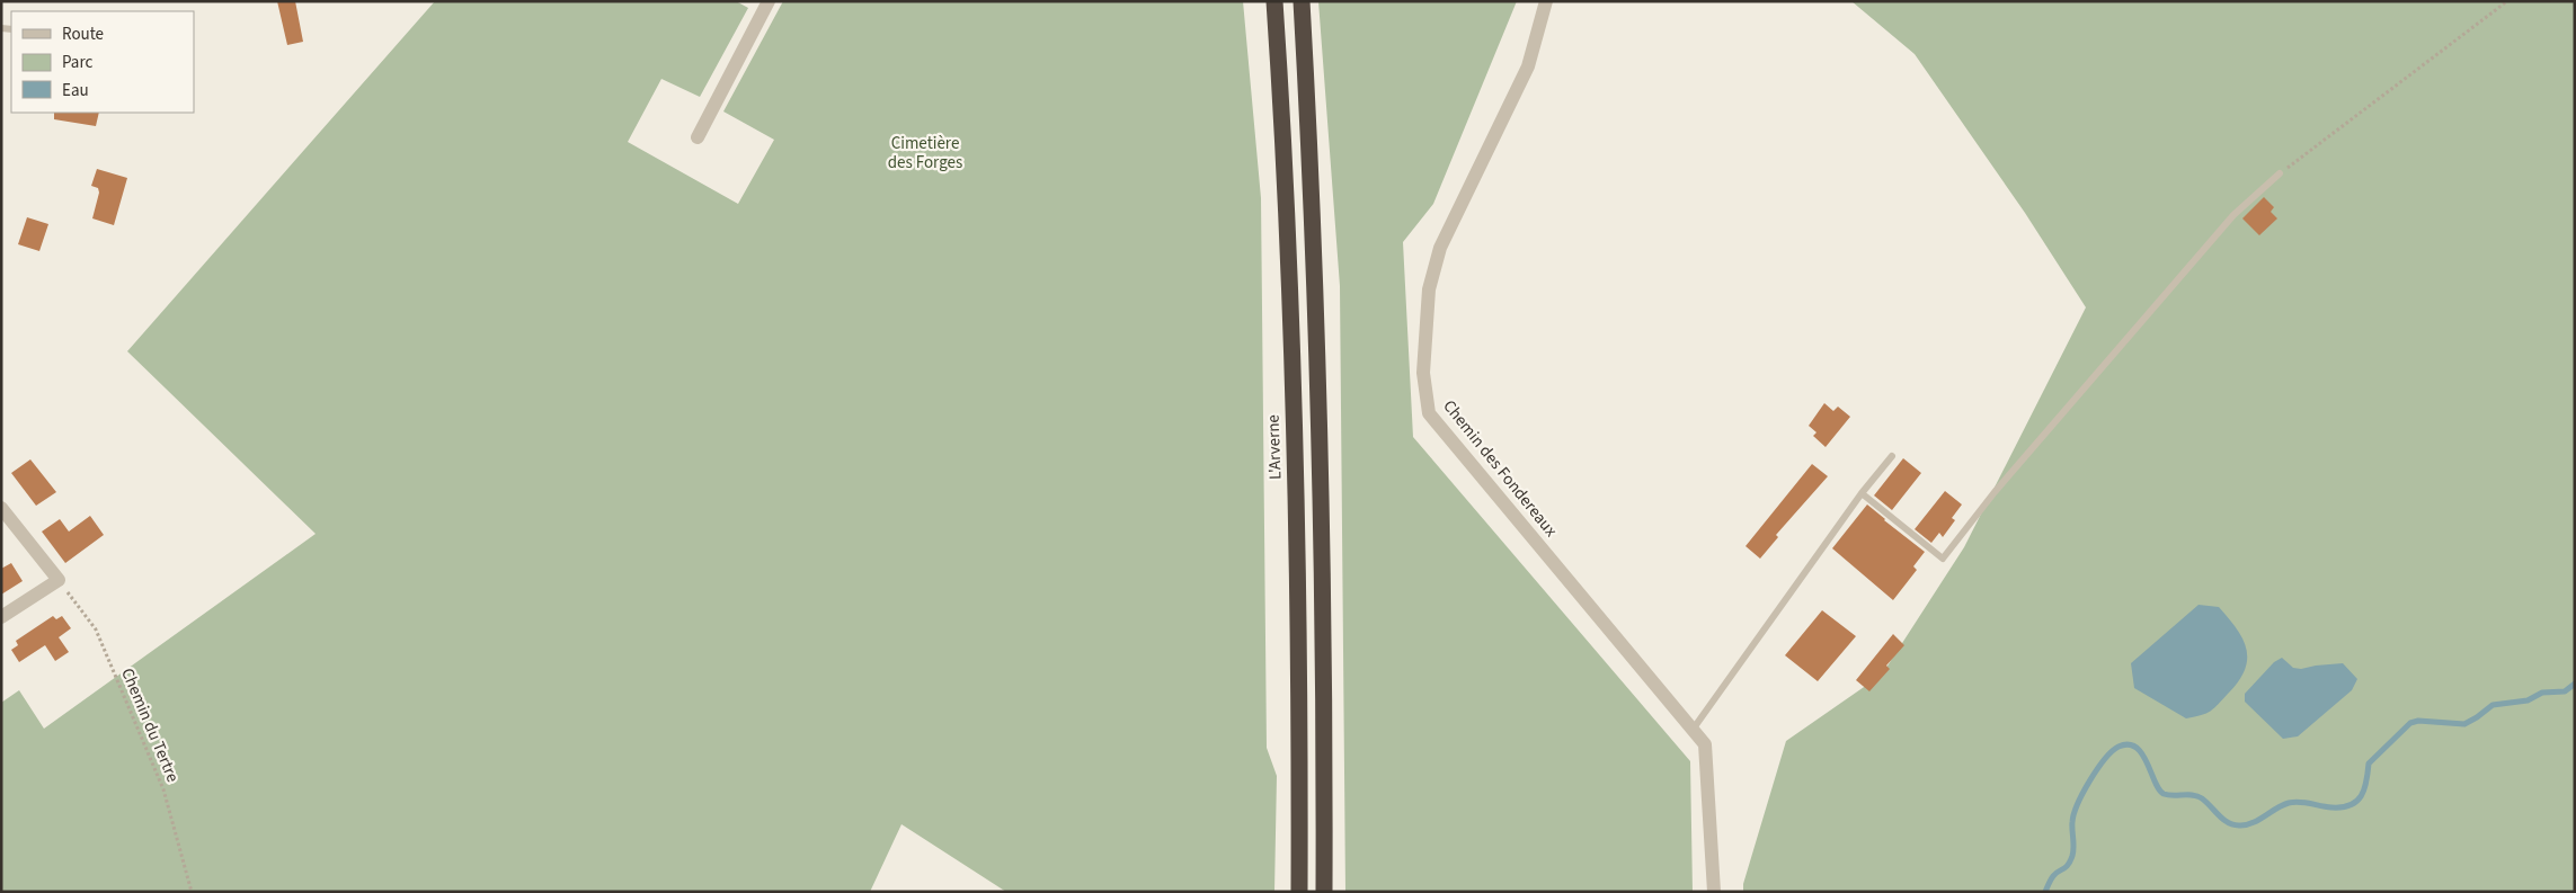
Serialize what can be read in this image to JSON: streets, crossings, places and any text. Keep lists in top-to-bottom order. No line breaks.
{"streets":{"highway":["L'Arverne"],"street":["Chemin des Fondereaux"],"path":["Chemin du Tertre"]},"parks":["Cimetière des Forges"],"legend":["Route","Parc","Eau"]}
